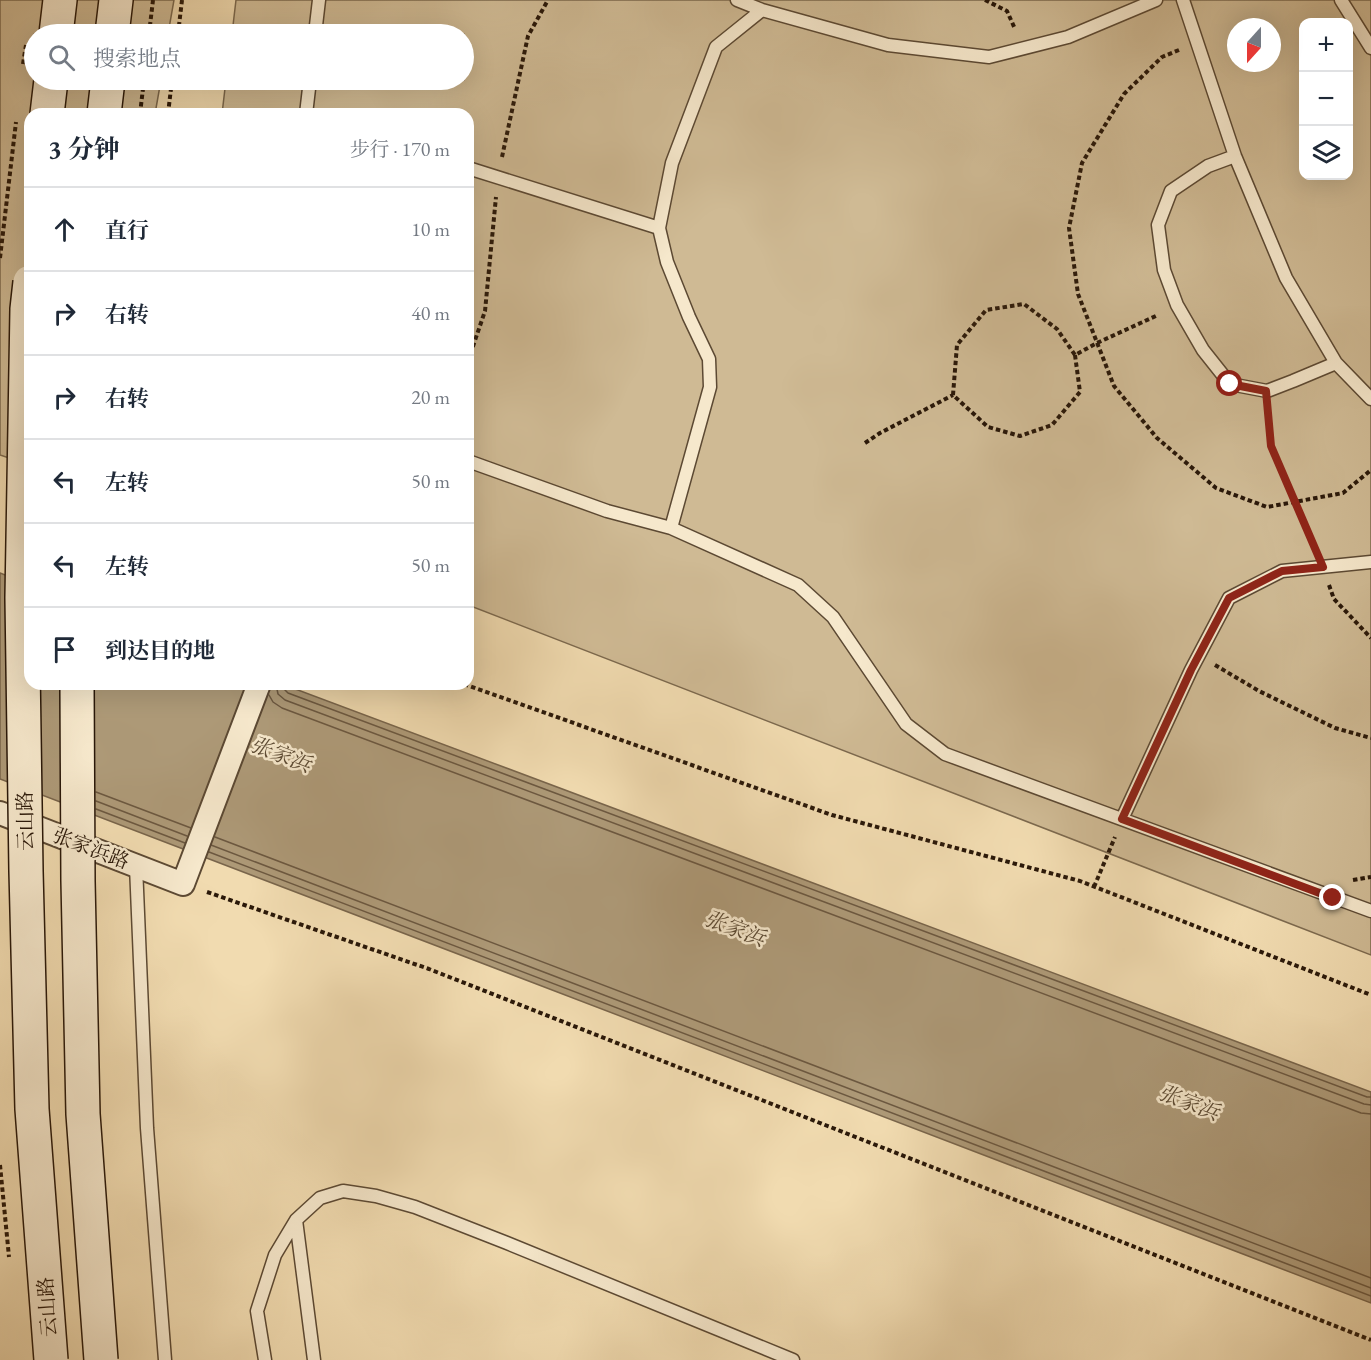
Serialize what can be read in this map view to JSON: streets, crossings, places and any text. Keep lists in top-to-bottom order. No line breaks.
{"streets":{"main road":["云山路"],"street":["张家浜路"]},"water":["张家浜"],"north":"bottom","page":{"map_buttons":["+","−"],"search":"搜索地点","heading":["3 分钟","步行 · 170 m"],"list":[["直行","10 m"],["右转","40 m"],["右转","20 m"],["左转","50 m"],["左转","50 m"],"到达目的地"]}}
